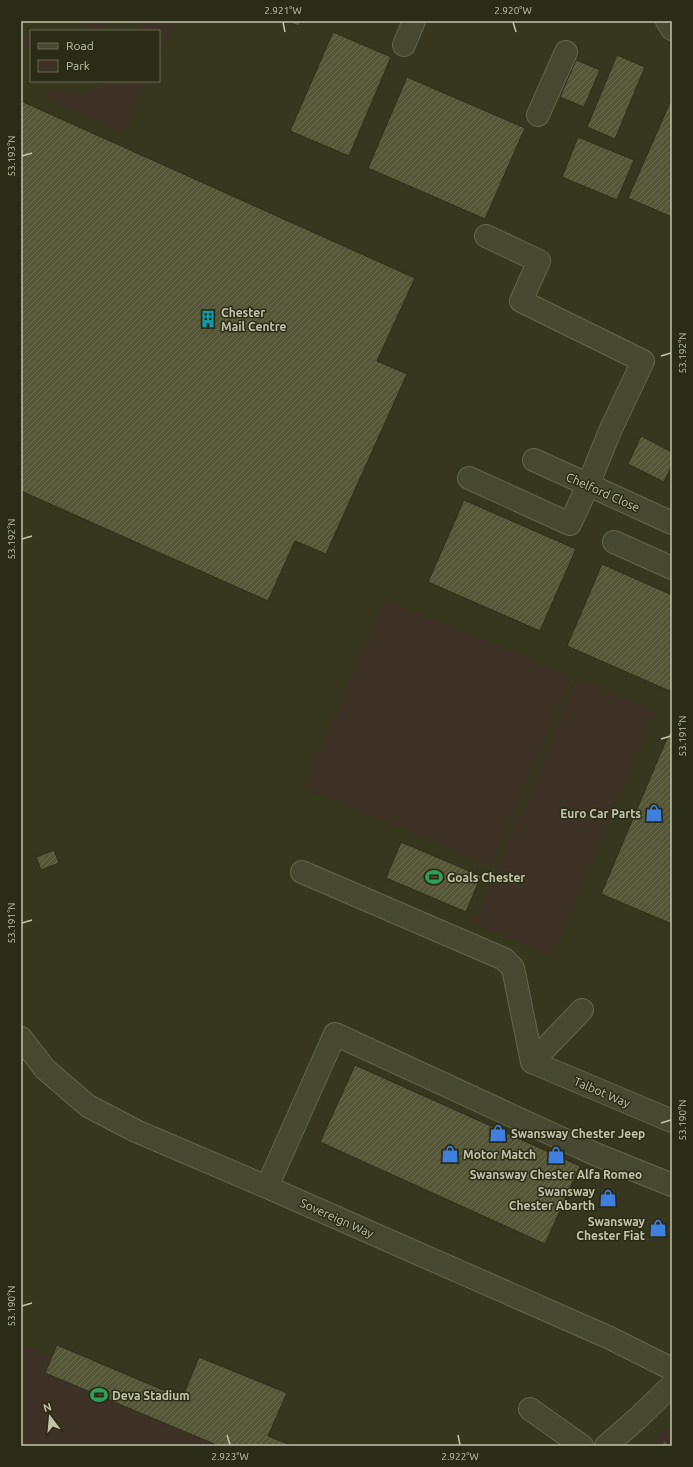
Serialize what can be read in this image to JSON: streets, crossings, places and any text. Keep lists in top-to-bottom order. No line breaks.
{"streets":{"street":["Chelford Close","Talbot Way","Sovereign Way"]},"places":{"building":["Chester Mail Centre"],"shop":["Euro Car Parts","Swansway Chester Jeep","Motor Match","Swansway Chester Alfa Romeo","Swansway Chester Abarth","Swansway Chester Fiat"],"sports":["Goals Chester","Deva Stadium"]},"legend":["Road","Park"],"north":"top","coordinates":["2.921°W","2.920°W","53.193°N","53.192°N","53.191°N","53.190°N","2.923°W","2.922°W"]}
